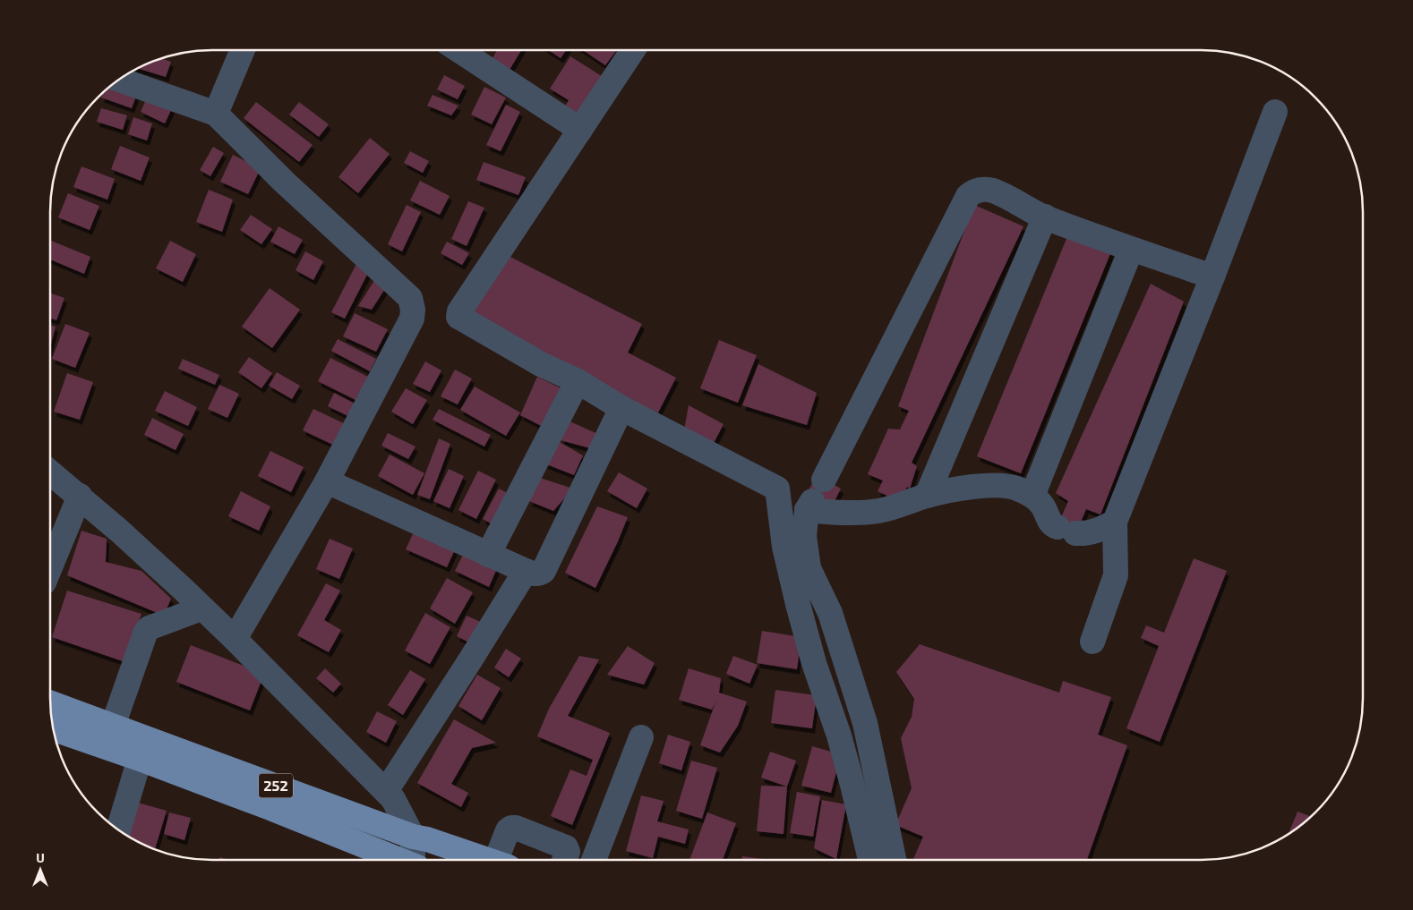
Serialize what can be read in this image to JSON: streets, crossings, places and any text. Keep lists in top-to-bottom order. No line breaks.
{"streets":{"main road":["252"]},"north":"top"}
